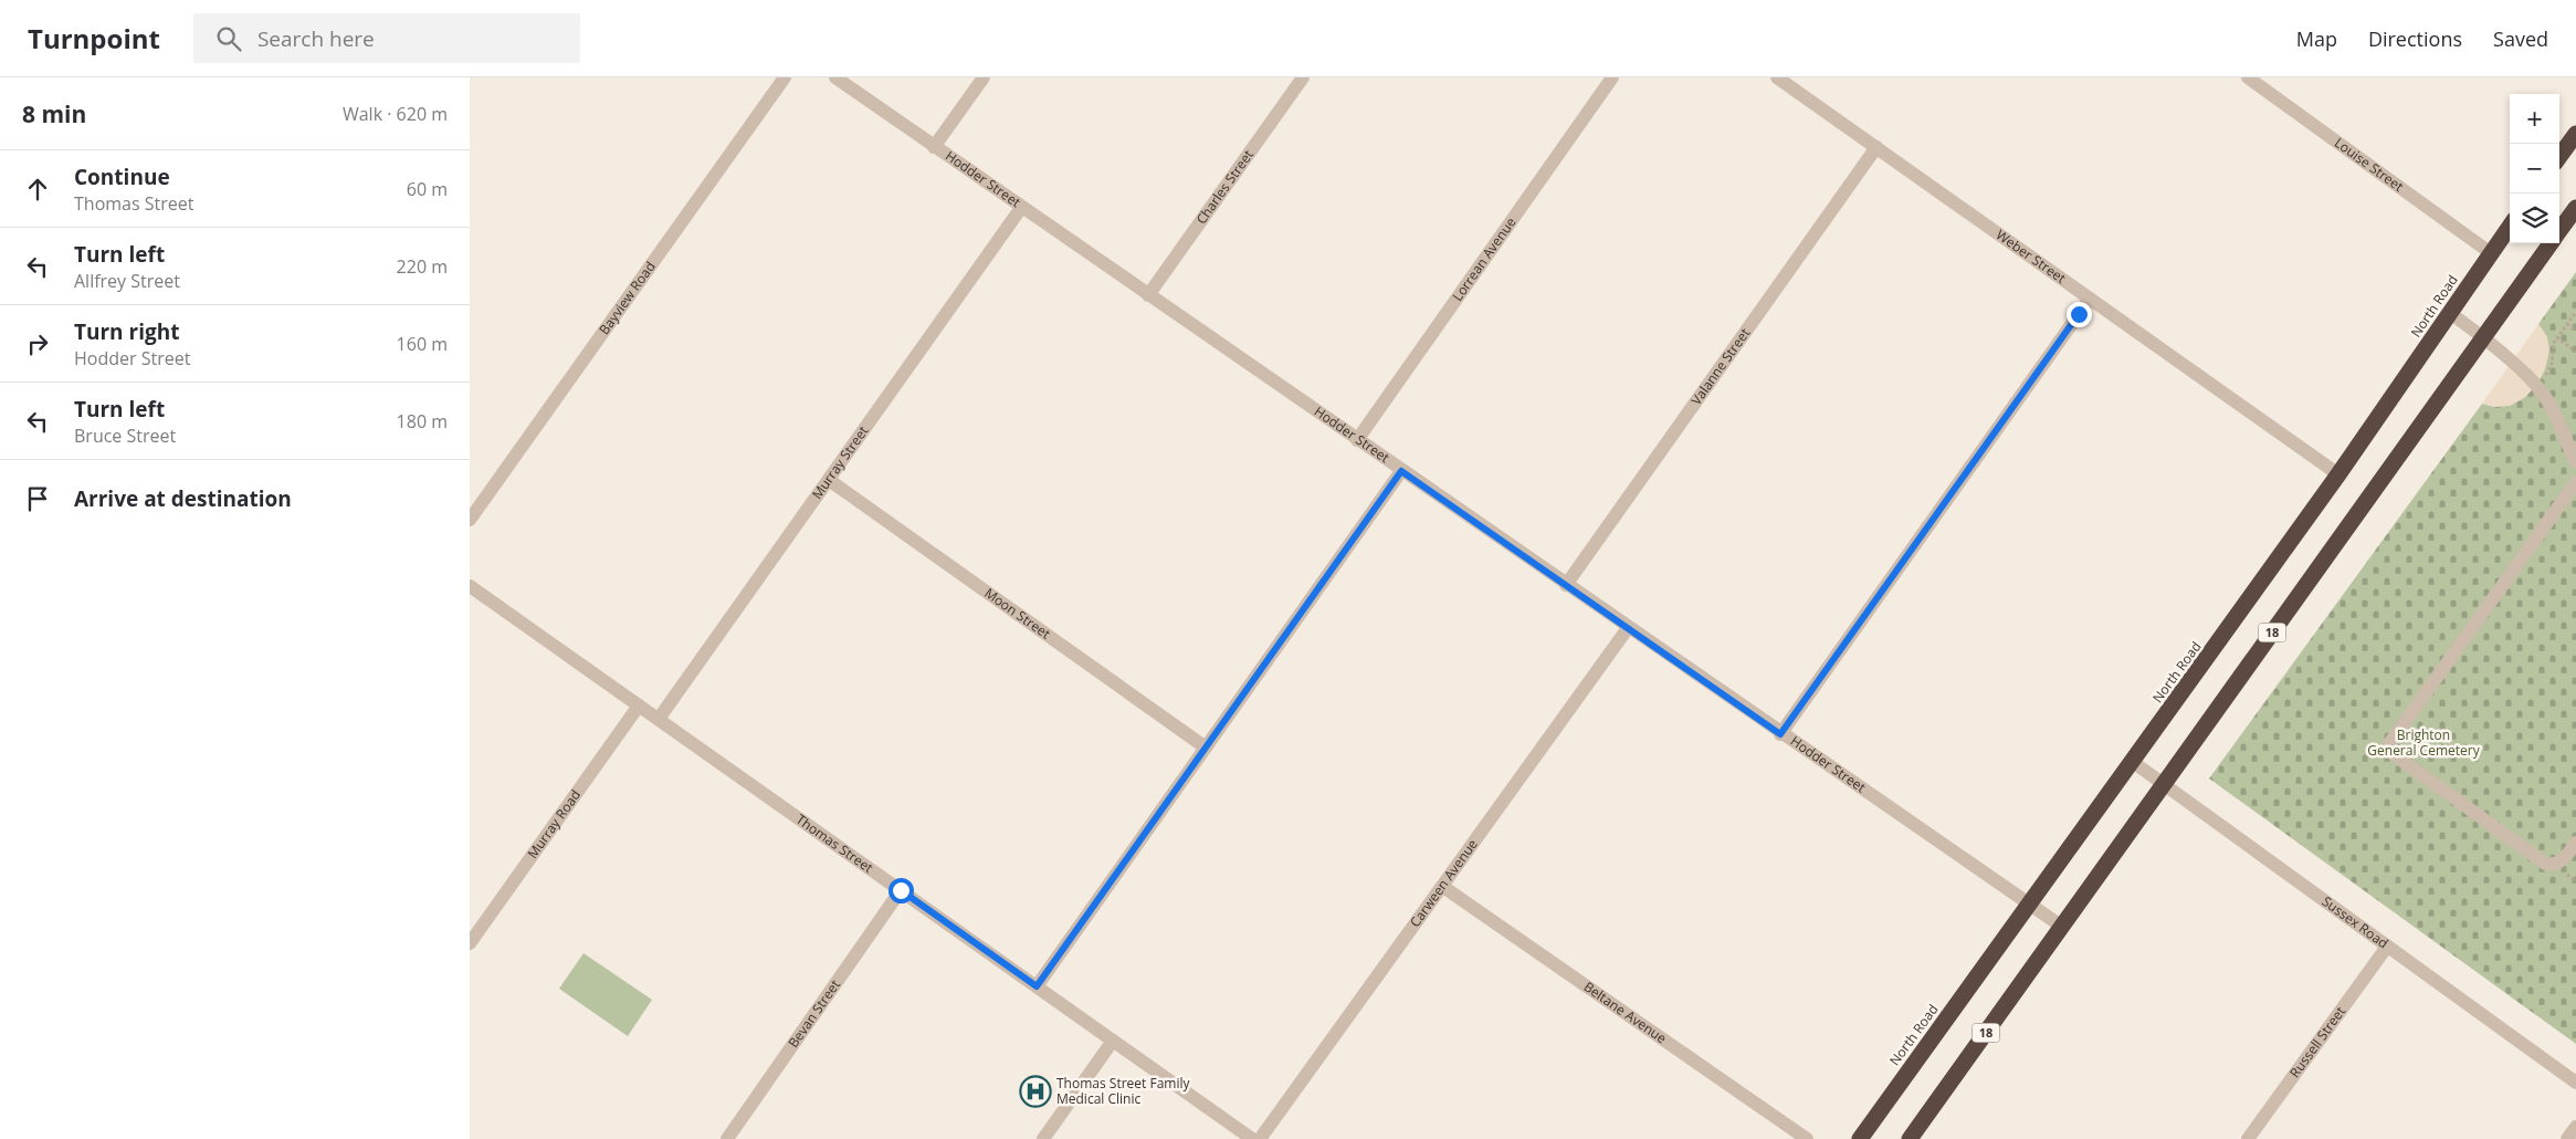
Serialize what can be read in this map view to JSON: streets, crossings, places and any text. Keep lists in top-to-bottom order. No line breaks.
{"streets":{"highway":["North Road","18"],"street":["Louise Street","Hodder Street","Charles Street","Weber Street","Lorrean Avenue","Bayview Road","Valanne Street","Murray Street","Moon Street","Murray Road","Thomas Street","Carween Avenue","Sussex Road","Beltane Avenue","Bevan Street","Russell Street"]},"crossings":[["Louise Street","North Road"],["Hodder Street","Charles Street"],["Hodder Street","Lorrean Avenue"],["Hodder Street","North Road"],["Hodder Street","Valanne Street"],["Hodder Street","Murray Street"],["Hodder Street","18"],["Hodder Street","Carween Avenue"],["Weber Street","North Road"],["Weber Street","Valanne Street"],["North Road","Sussex Road"],["Murray Street","Moon Street"],["Murray Street","Thomas Street"],["18","Sussex Road"],["Murray Road","Thomas Street"],["Thomas Street","Bevan Street"],["Carween Avenue","Beltane Avenue"],["Sussex Road","Russell Street"]],"parks":["Brighton General Cemetery"],"places":{"hospital":["Thomas Street Family Medical Clinic"]},"page":{"header":"Turnpoint","search":"Search here","nav":["Map","Directions","Saved"],"heading":["8 min","Walk · 620 m"],"map_buttons":["+","−"],"list":[["Continue","Thomas Street","60 m"],["Turn left","Allfrey Street","220 m"],["Turn right","Hodder Street","160 m"],["Turn left","Bruce Street","180 m"],"Arrive at destination"]}}
